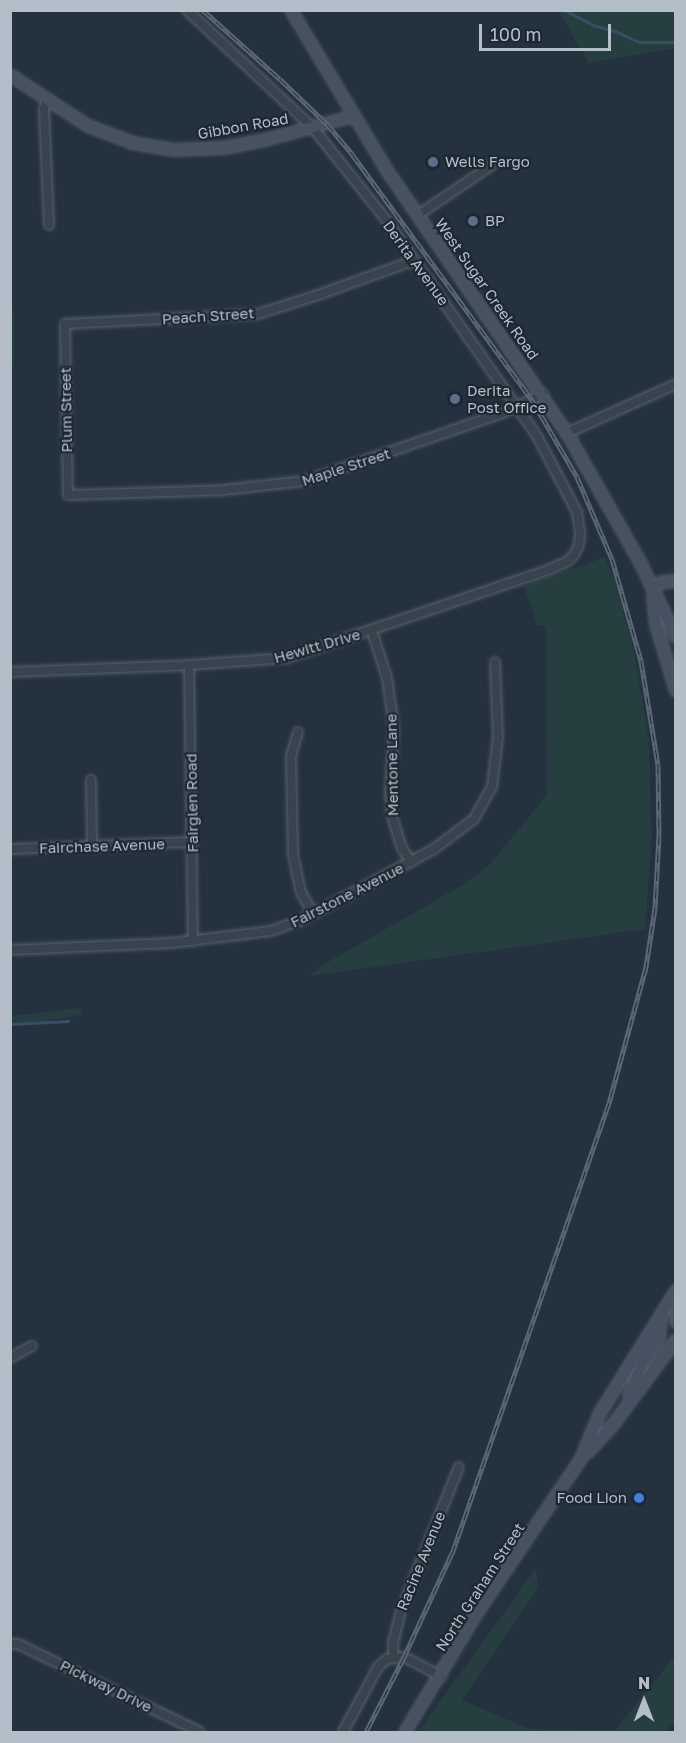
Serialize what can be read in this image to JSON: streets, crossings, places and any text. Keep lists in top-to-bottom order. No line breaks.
{"streets":{"main road":["Gibbon Road","West Sugar Creek Road","North Graham Street"],"street":["Derita Avenue","Peach Street","Plum Street","Maple Street","Hewitt Drive","Mentone Lane","Fairglen Road","Fairchase Avenue","Fairstone Avenue","Racine Avenue","Pickway Drive"]},"crossings":[["Gibbon Road","Derita Avenue"],["Gibbon Road","West Sugar Creek Road"],["Derita Avenue","Peach Street"],["Derita Avenue","Maple Street"],["Derita Avenue","Hewitt Drive"],["West Sugar Creek Road","Maple Street"],["Peach Street","Plum Street"],["Plum Street","Maple Street"],["Hewitt Drive","Mentone Lane"],["Hewitt Drive","Fairglen Road"],["Mentone Lane","Fairstone Avenue"],["Fairglen Road","Fairchase Avenue"],["Fairglen Road","Fairstone Avenue"]],"places":["Wells Fargo","BP","Derita Post Office","Food Lion"],"scale_bar":"100 m","north":"top"}
